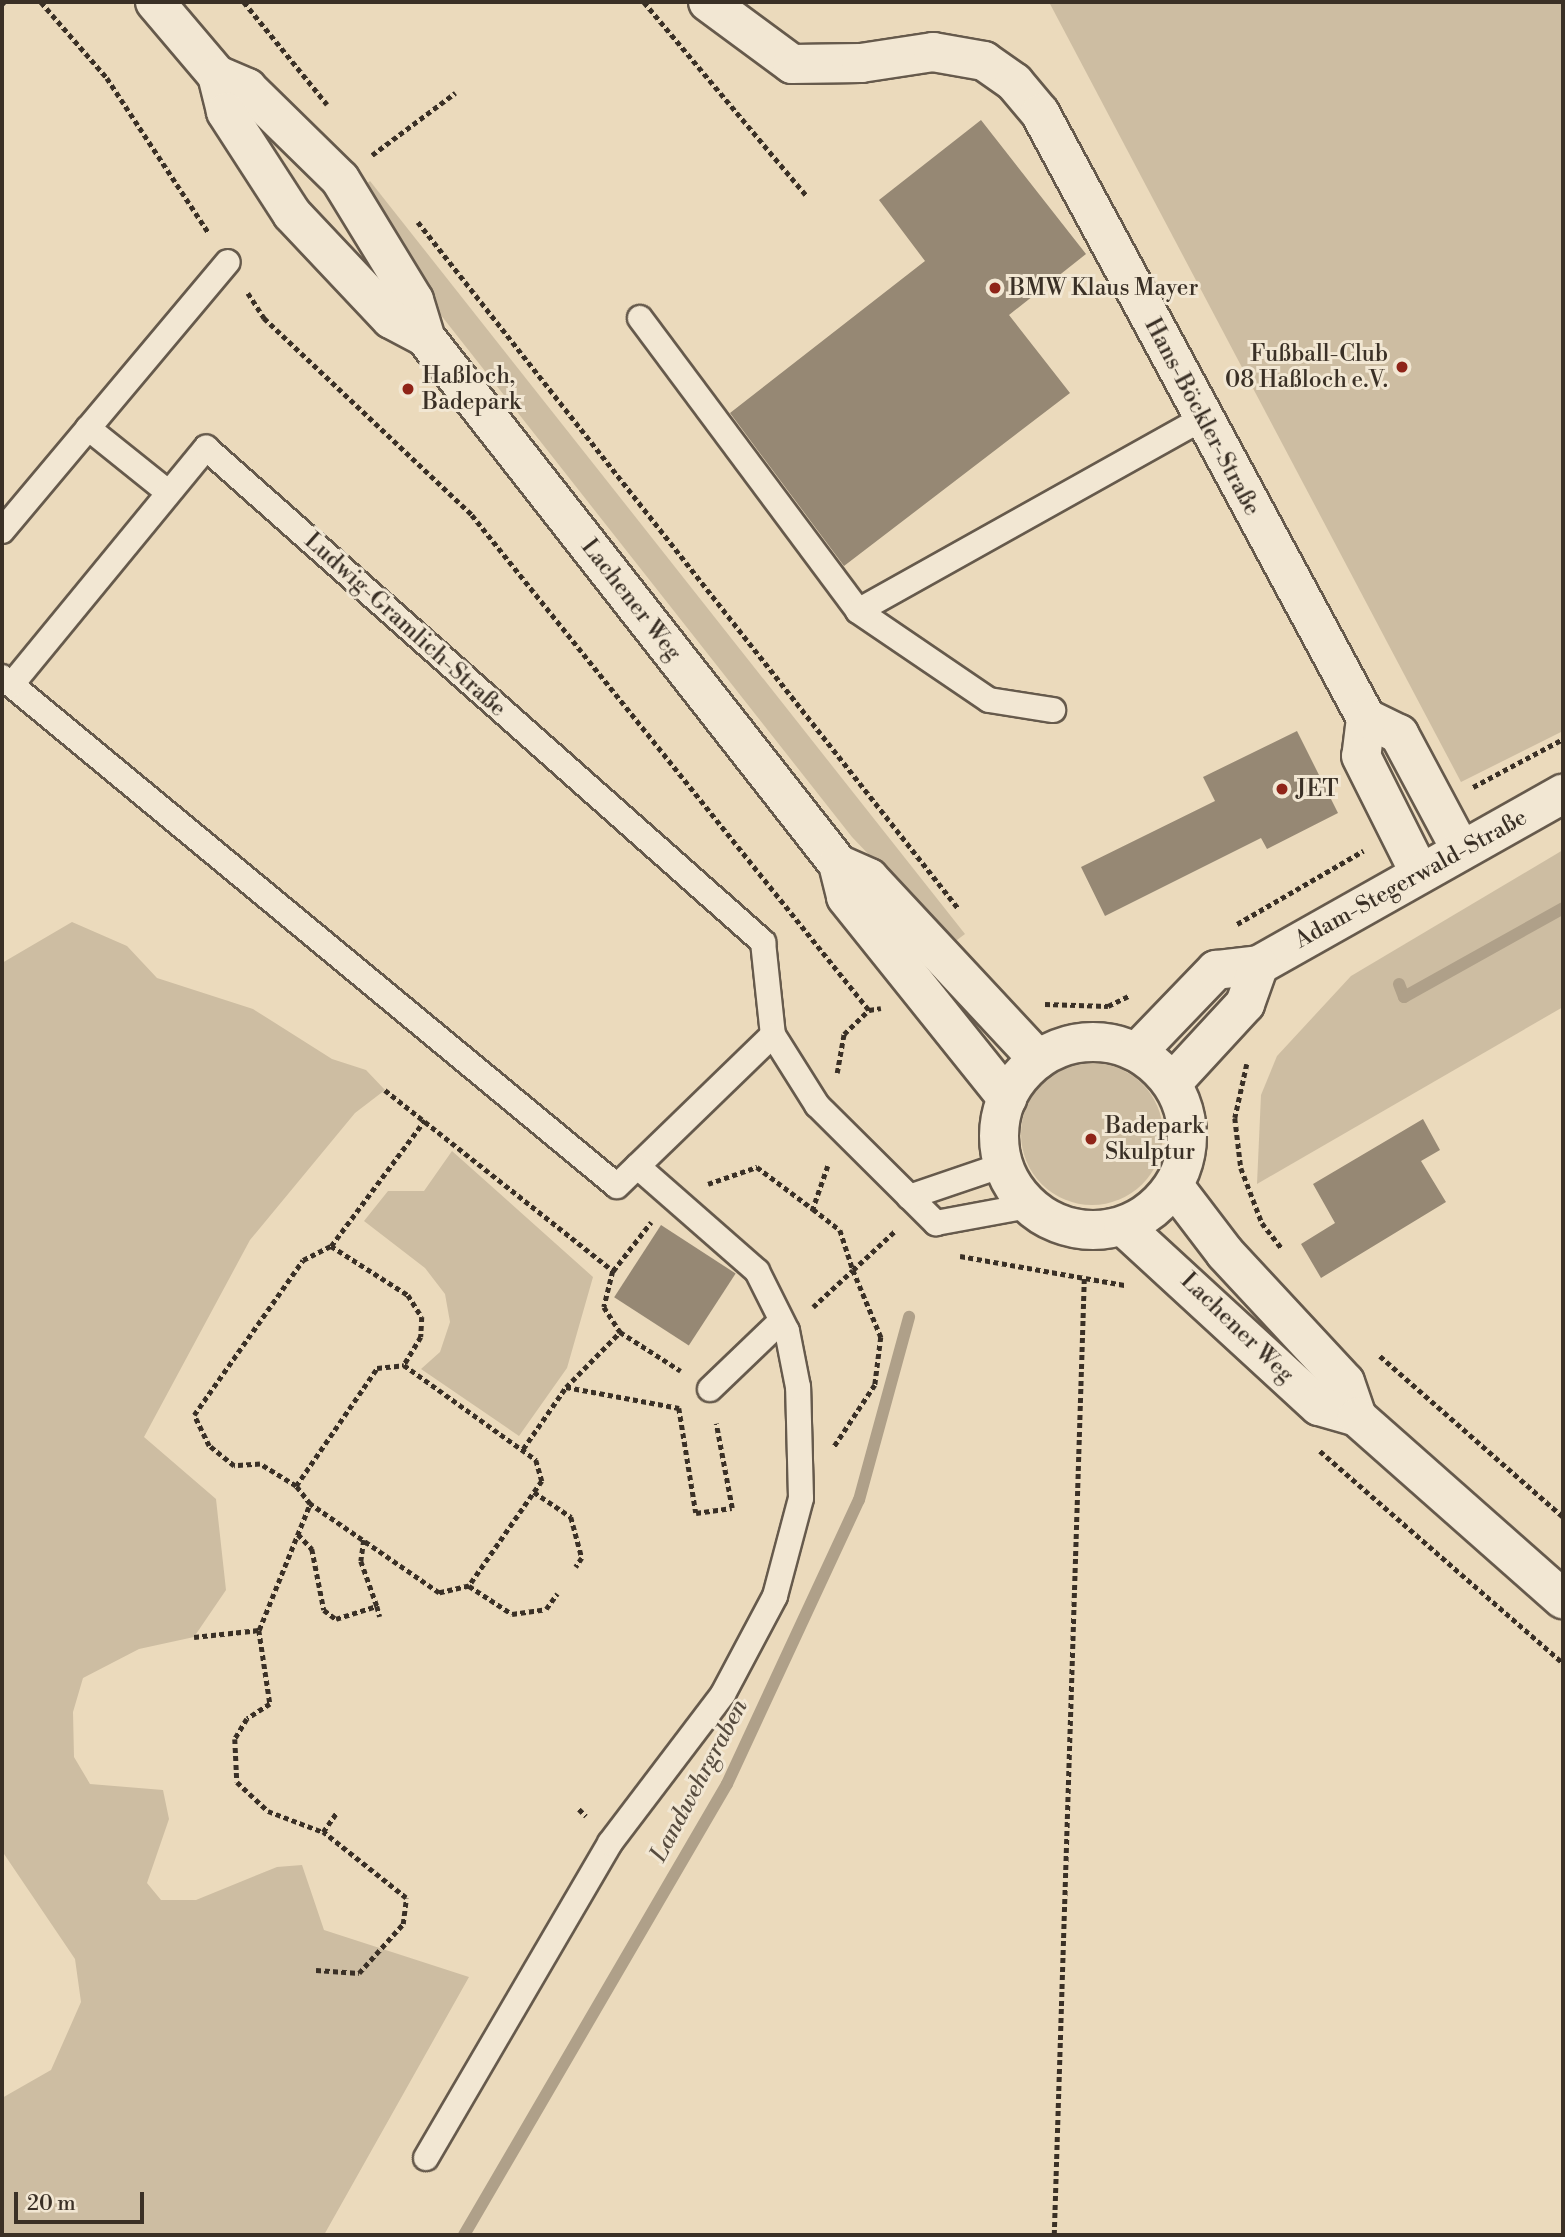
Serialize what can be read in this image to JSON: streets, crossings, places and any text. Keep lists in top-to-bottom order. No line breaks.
{"streets":{"main road":["Hans-Böckler-Straße","Lachener Weg","Adam-Stegerwald-Straße"],"lane":["Ludwig-Gramlich-Straße"]},"crossings":[["Lachener Weg","Ludwig-Gramlich-Straße"],["Lachener Weg","Adam-Stegerwald-Straße"],["Ludwig-Gramlich-Straße","Adam-Stegerwald-Straße"]],"water":["Landwehrgraben"],"places":["BMW Klaus Mayer","Fußball-Club 08 Haßloch e.V.","Haßloch, Badepark","JET","Badepark Skulptur"],"scale_bar":"20 m"}
